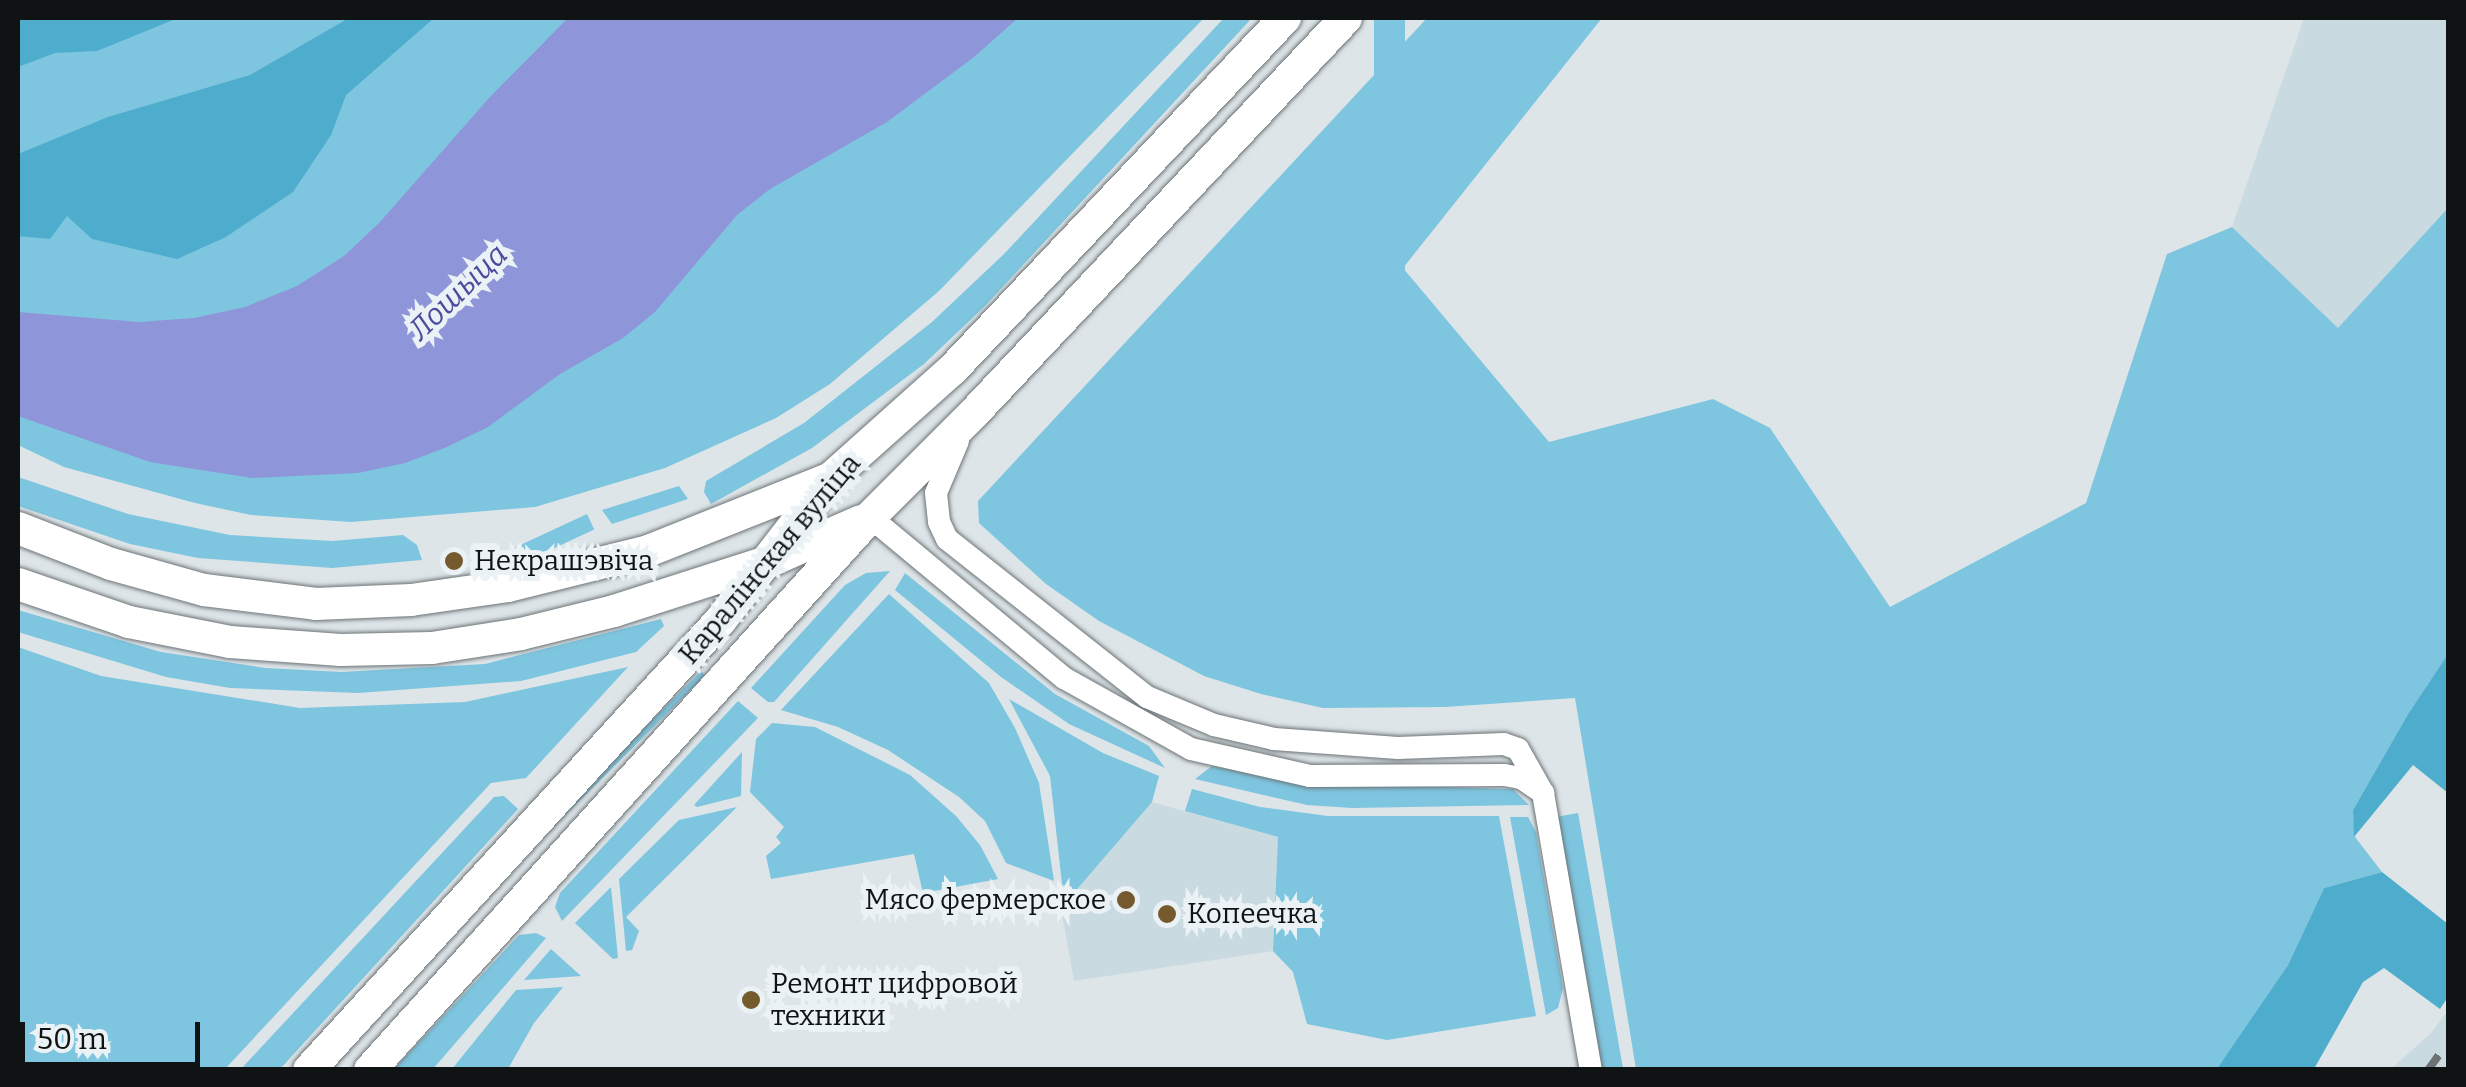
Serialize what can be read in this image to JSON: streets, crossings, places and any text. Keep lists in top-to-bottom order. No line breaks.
{"streets":{"main road":["Каралінская вуліца"]},"water":["Лошыца"],"places":["Некрашэвіча","Мясо фермерское","Копеечка","Ремонт цифровой техники"],"scale_bar":"50 m"}
